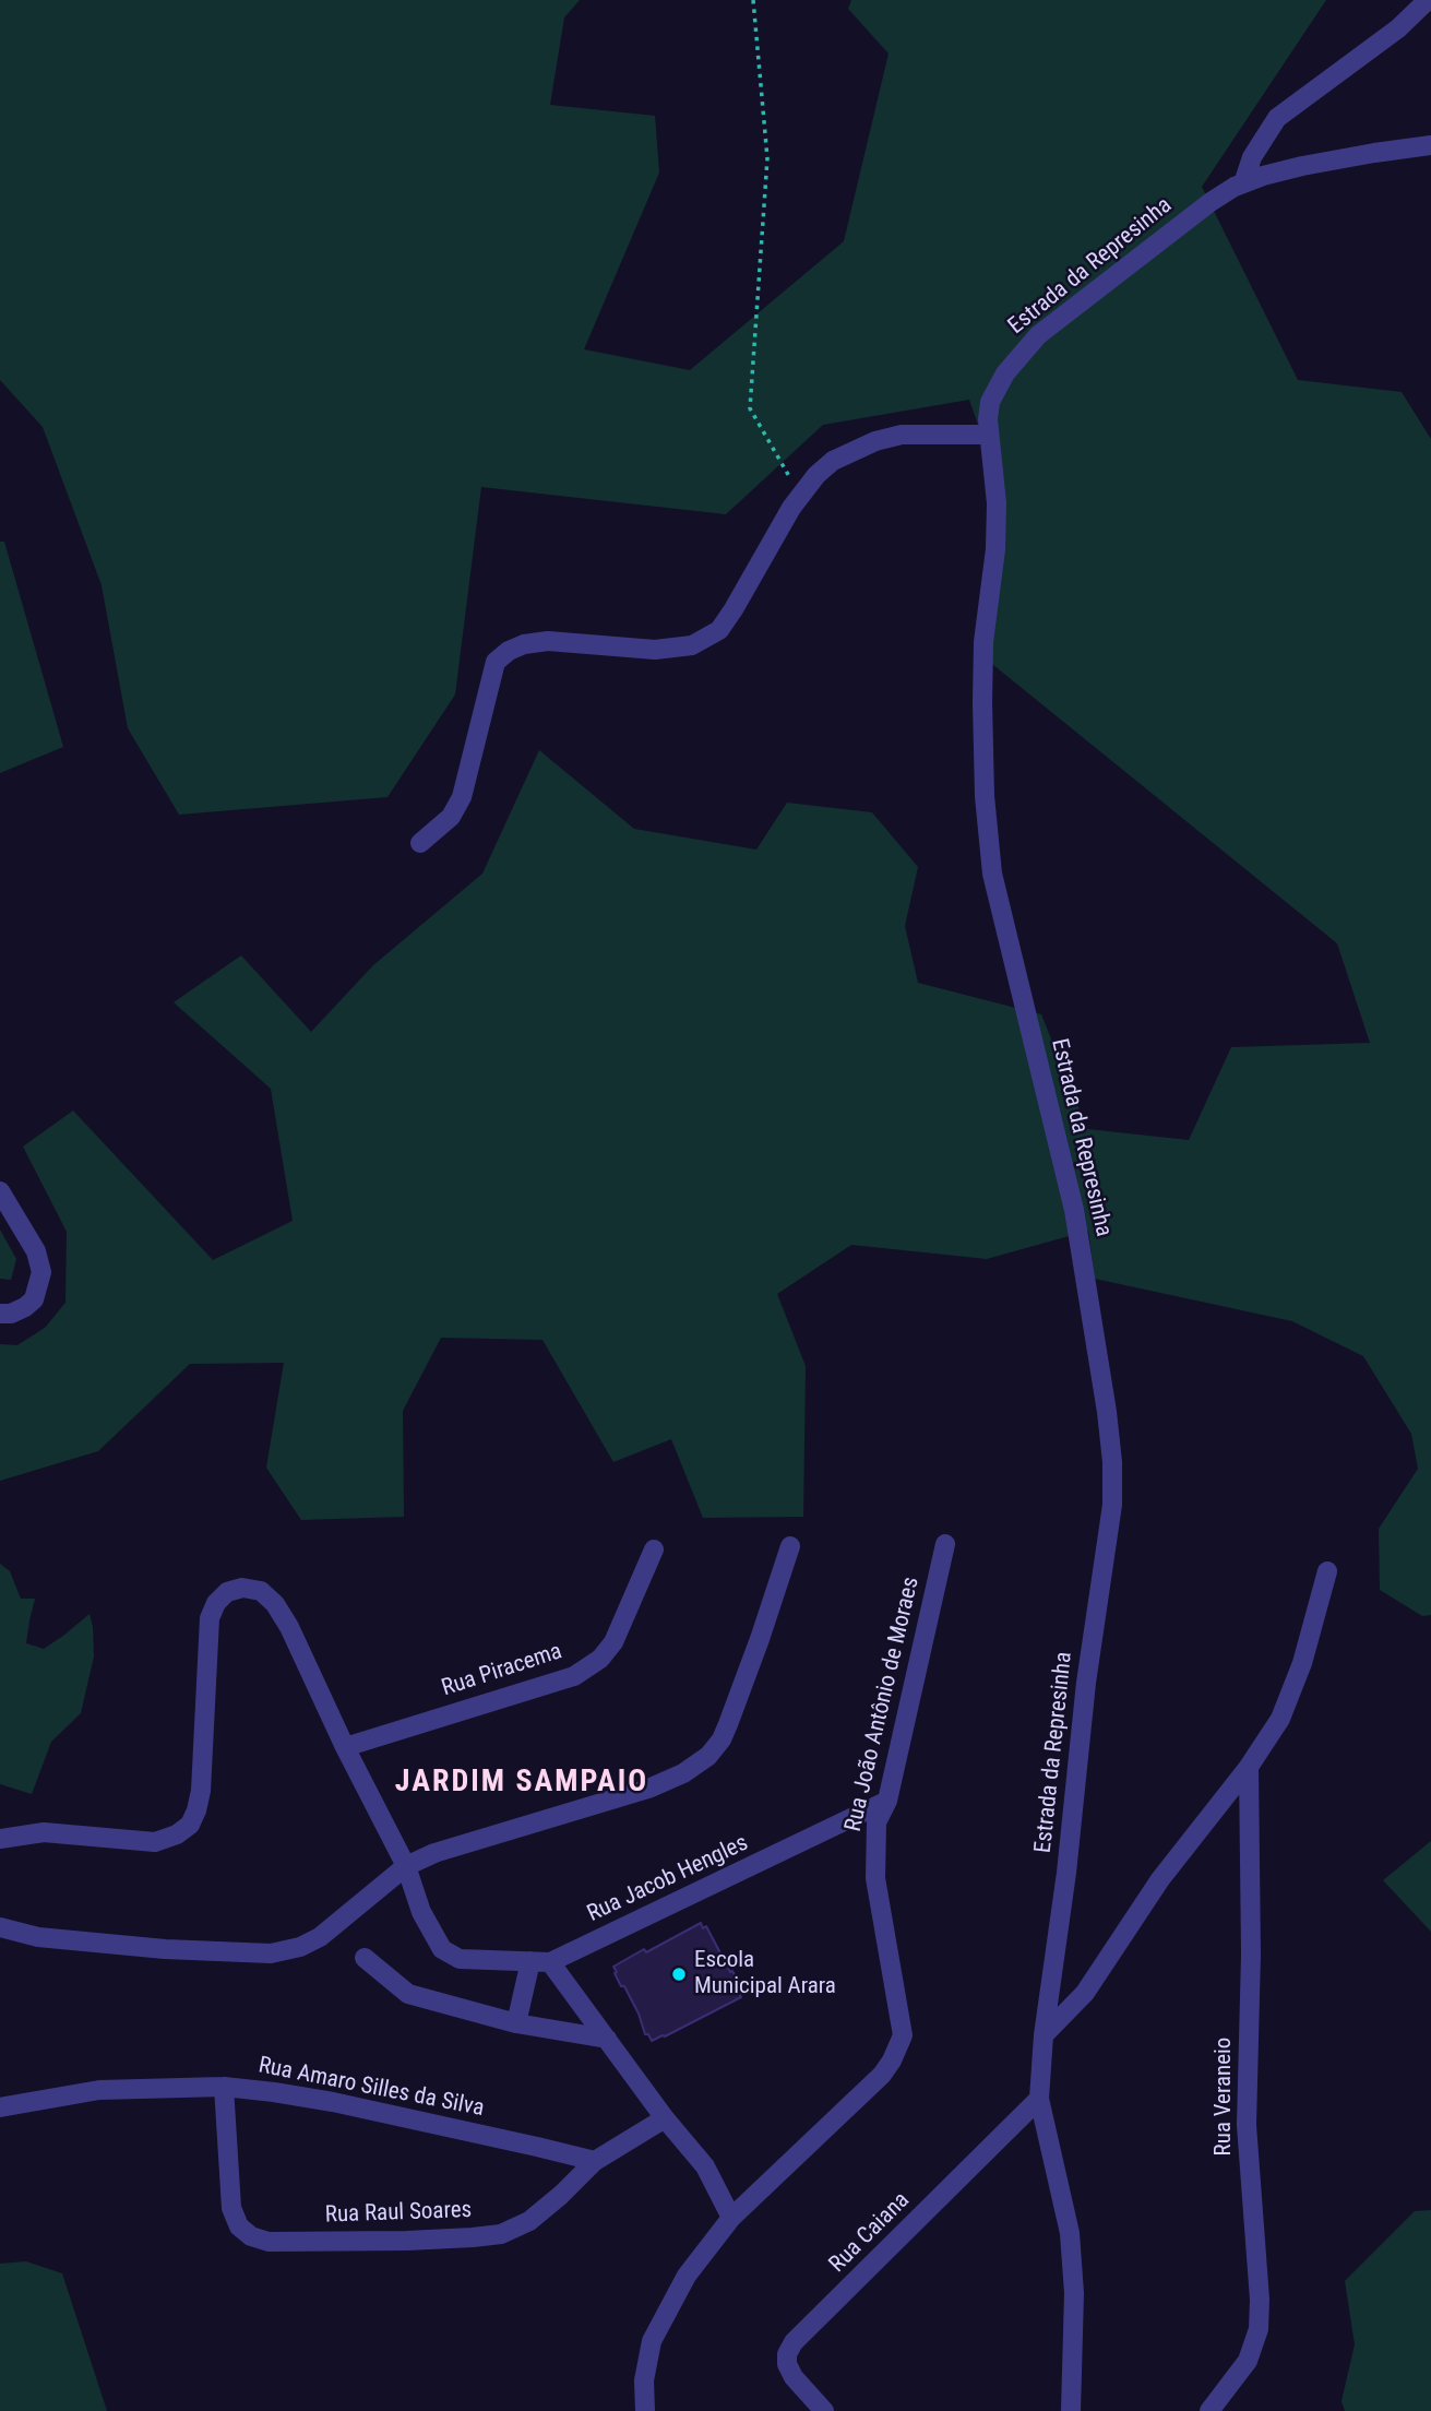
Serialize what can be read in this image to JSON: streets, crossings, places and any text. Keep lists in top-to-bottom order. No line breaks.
{"streets":{"street":["Estrada da Represinha","Rua Piracema","Rua João Antônio de Moraes","Rua Jacob Hengles","Rua Amaro Silles da Silva","Rua Veraneio","Rua Raul Soares","Rua Caiana"]},"crossings":[["Estrada da Represinha","Rua Caiana"],["Rua João Antônio de Moraes","Rua Jacob Hengles"],["Rua Amaro Silles da Silva","Rua Raul Soares"]],"districts":["JARDIM SAMPAIO"],"places":["Escola Municipal Arara"]}
